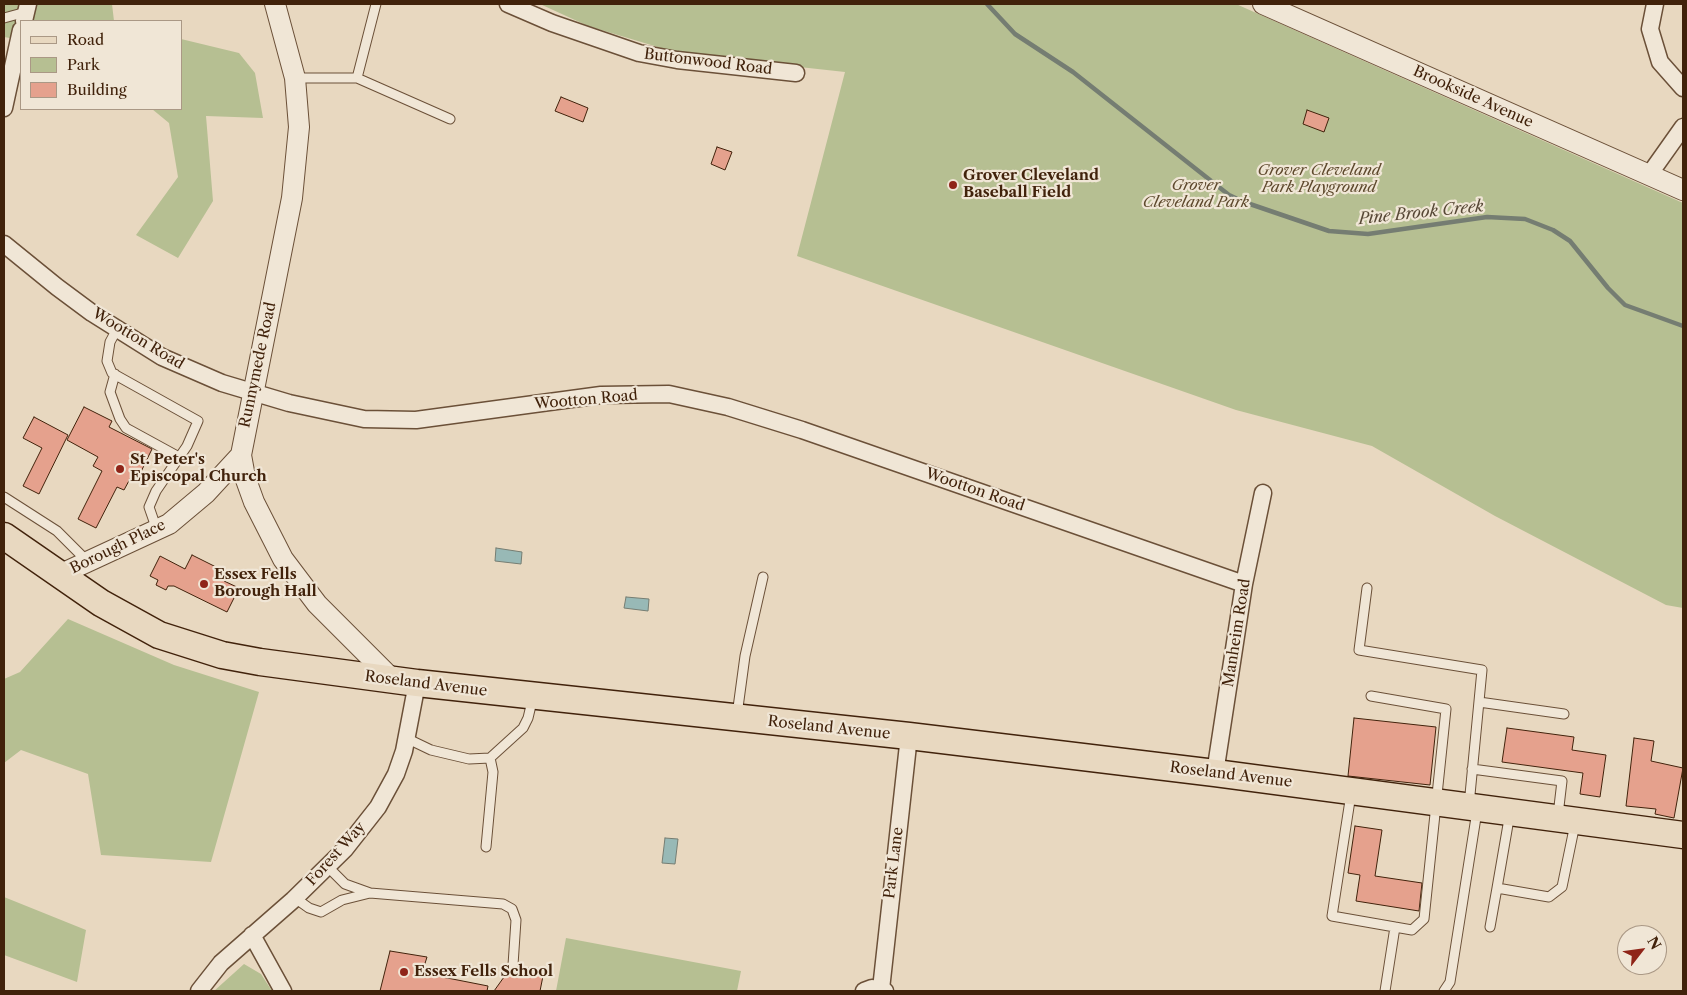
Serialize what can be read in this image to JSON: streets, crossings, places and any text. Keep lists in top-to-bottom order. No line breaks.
{"streets":{"main road":["Roseland Avenue"],"street":["Buttonwood Road","Brookside Avenue","Wootton Road","Runnymede Road","Borough Place","Manheim Road","Forest Way","Park Lane"]},"crossings":[["Wootton Road","Runnymede Road"],["Wootton Road","Manheim Road"],["Runnymede Road","Borough Place"],["Runnymede Road","Roseland Avenue"],["Runnymede Road","Forest Way"],["Borough Place","Roseland Avenue"],["Manheim Road","Roseland Avenue"],["Roseland Avenue","Forest Way"],["Roseland Avenue","Park Lane"]],"water":["Pine Brook Creek"],"parks":["Grover Cleveland Park Playground","Grover Cleveland Park"],"places":["Grover Cleveland Baseball Field","St. Peter's Episcopal Church","Essex Fells Borough Hall","Essex Fells School"],"legend":["Road","Park","Building"],"north":"top right"}
